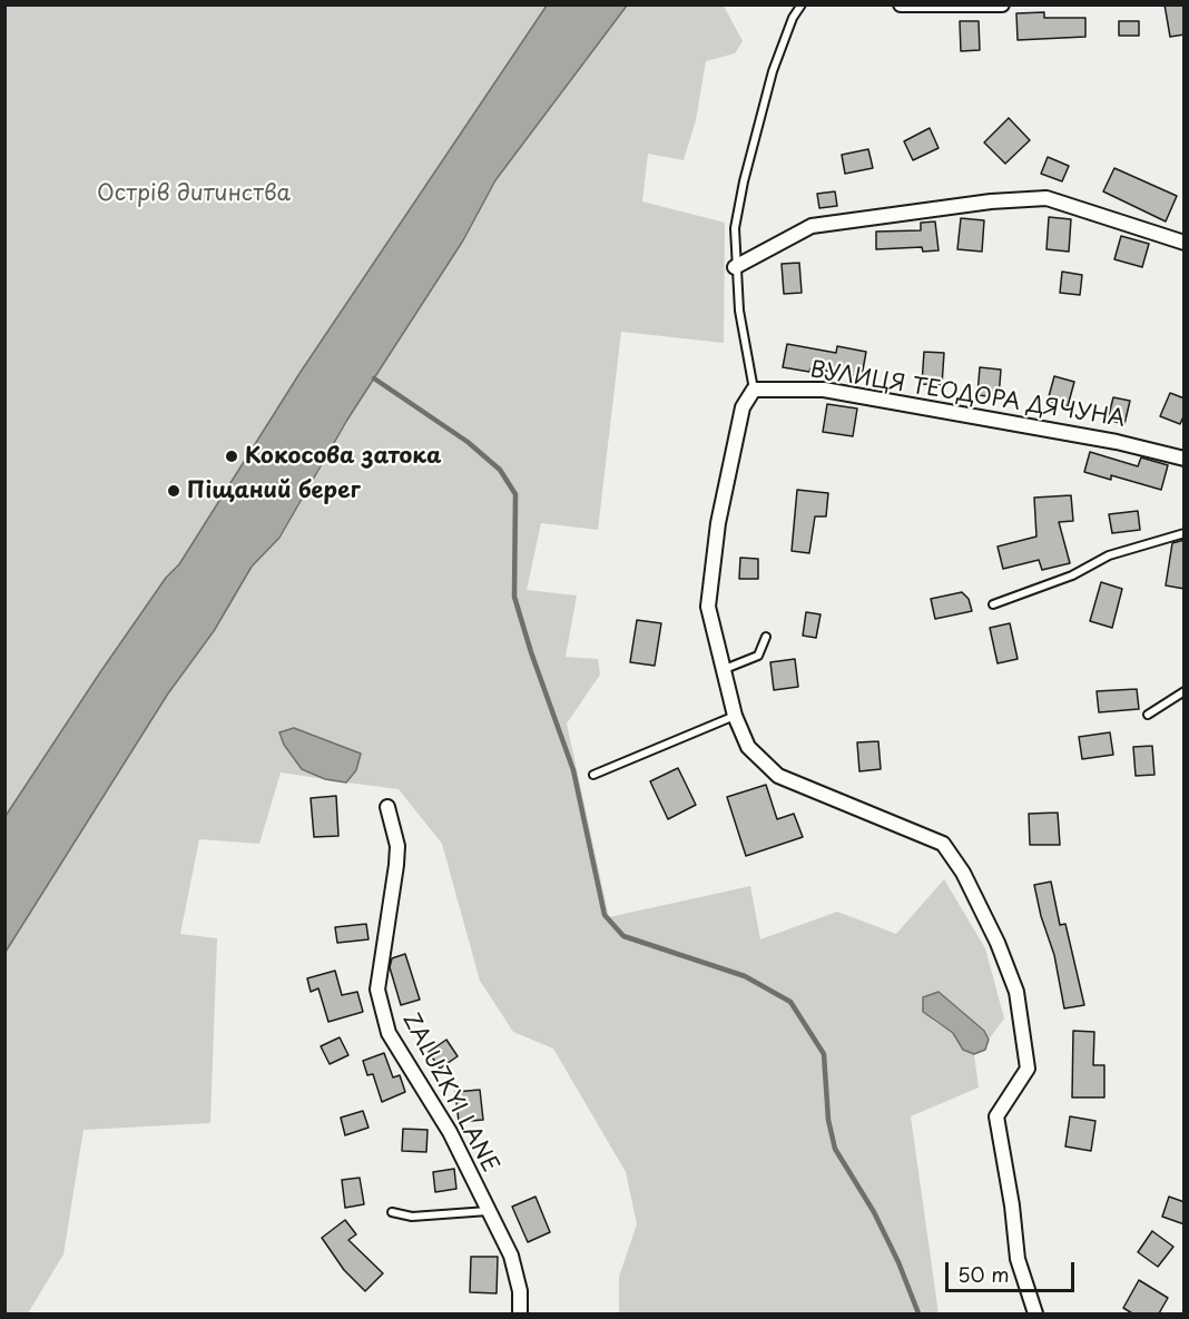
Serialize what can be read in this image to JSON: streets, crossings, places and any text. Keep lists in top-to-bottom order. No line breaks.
{"streets":{"street":["ВУЛИЦЯ ТЕОДОРА ДЯЧУНА","ZALUZKYI LANE"]},"parks":["Острів дитинства"],"places":["Кокосова затока","Піщаний берег"],"scale_bar":"50 m"}
